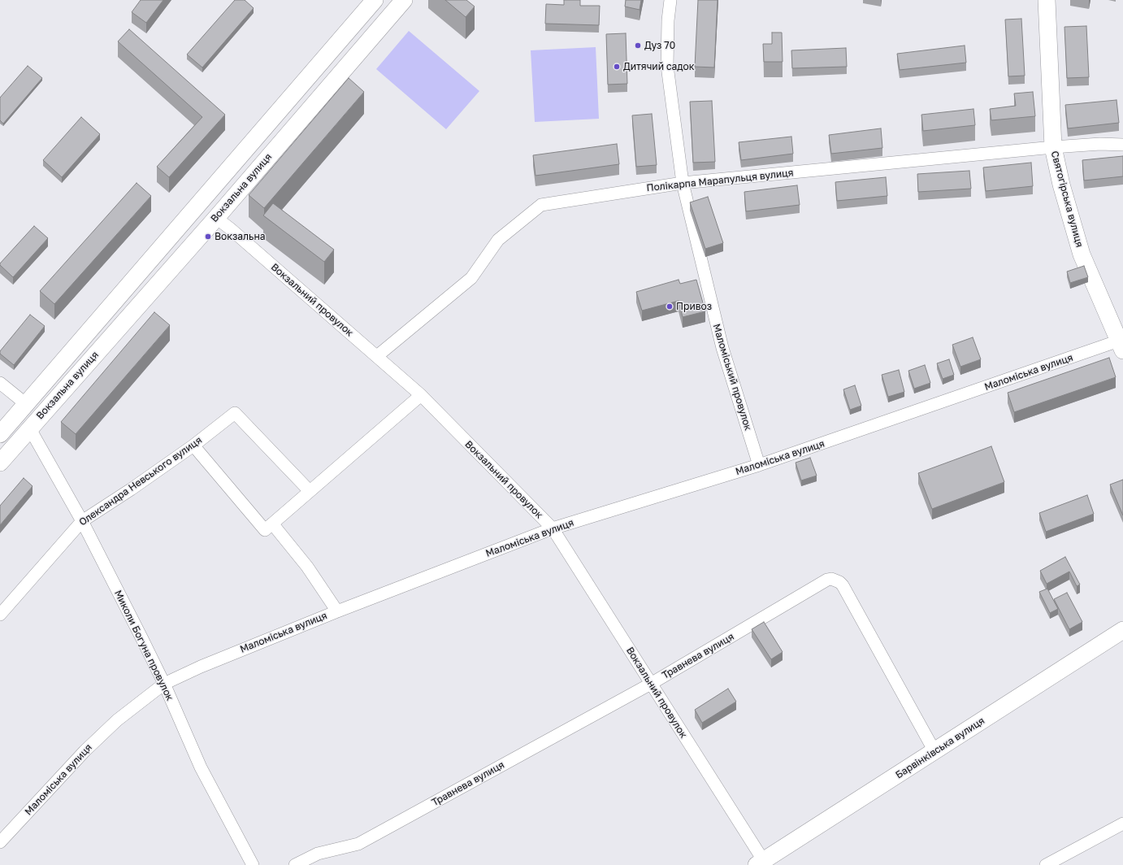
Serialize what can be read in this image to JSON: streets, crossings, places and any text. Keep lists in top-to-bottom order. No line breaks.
{"streets":{"street":["Полікарпа Марапульця вулиця","Вокзальна вулиця","Святогірська вулиця","Вокзальний провулок","Маломіська вулиця","Маломіський провулок","Олександра Невського вулиця","Миколи Богуна провулок","Травнева вулиця","Барвінківська вулиця"]},"crossings":[["Полікарпа Марапульця вулиця","Святогірська вулиця"],["Полікарпа Марапульця вулиця","Вокзальний провулок"],["Полікарпа Марапульця вулиця","Маломіський провулок"],["Вокзальна вулиця","Вокзальний провулок"],["Вокзальна вулиця","Миколи Богуна провулок"],["Святогірська вулиця","Маломіська вулиця"],["Вокзальний провулок","Маломіська вулиця"],["Вокзальний провулок","Травнева вулиця"],["Вокзальний провулок","Барвінківська вулиця"],["Маломіська вулиця","Маломіський провулок"],["Маломіська вулиця","Миколи Богуна провулок"],["Олександра Невського вулиця","Миколи Богуна провулок"],["Травнева вулиця","Барвінківська вулиця"]],"places":["Дуз 70","Дитячий садок","Вокзальна","Привоз"]}
